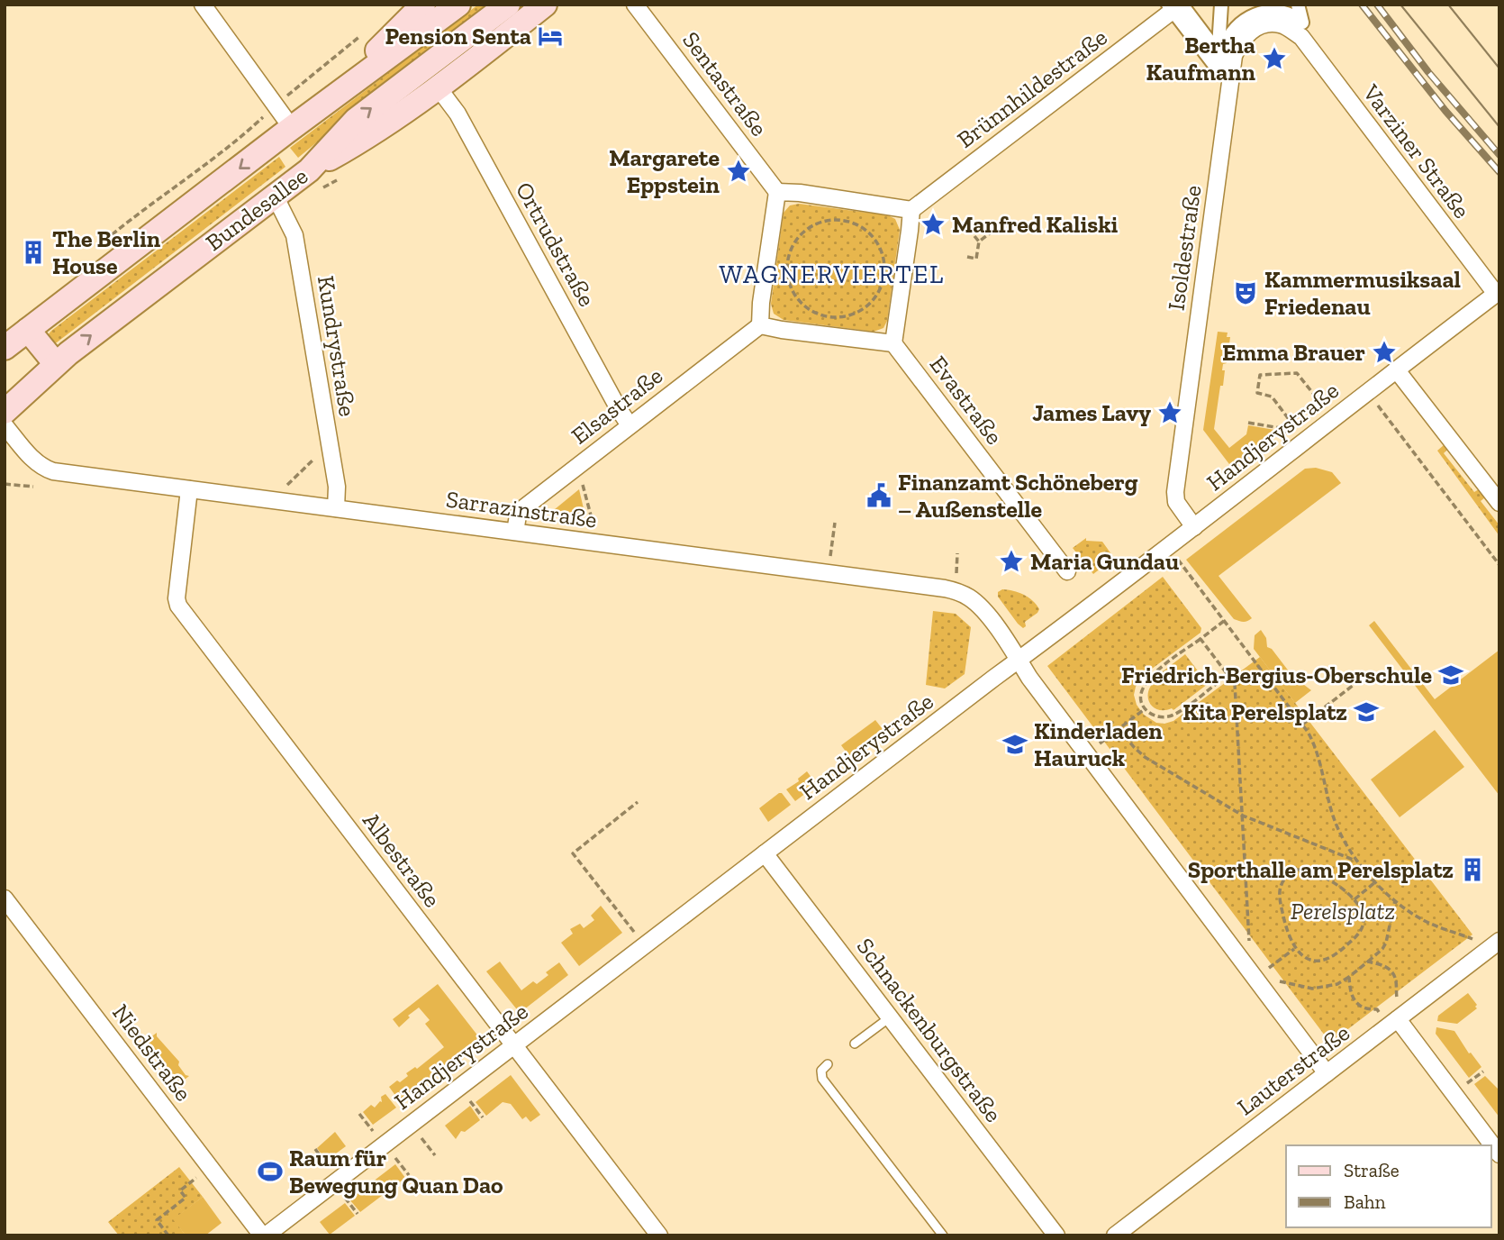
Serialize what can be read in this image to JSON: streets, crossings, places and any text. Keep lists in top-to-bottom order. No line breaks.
{"streets":{"main road":["Bundesallee"],"street":["Sentastraße","Brünnhildestraße","Varziner Straße","Ortrudstraße","Isoldestraße","Kundrystraße","Evastraße","Elsastraße","Handjerystraße","Sarrazinstraße","Albestraße","Schnackenburgstraße","Niedstraße","Lauterstraße"]},"crossings":[["Varziner Straße","Isoldestraße"],["Varziner Straße","Handjerystraße"],["Bundesallee","Kundrystraße"],["Ortrudstraße","Elsastraße"],["Isoldestraße","Handjerystraße"],["Kundrystraße","Sarrazinstraße"],["Elsastraße","Sarrazinstraße"],["Handjerystraße","Sarrazinstraße"],["Handjerystraße","Albestraße"],["Handjerystraße","Schnackenburgstraße"],["Handjerystraße","Niedstraße"],["Sarrazinstraße","Albestraße"]],"districts":["WAGNERVIERTEL"],"parks":["Perelsplatz"],"places":{"hotel":["Pension Senta"],"place":["Bertha Kaufmann","Margarete Eppstein","Manfred Kaliski","Emma Brauer","James Lavy","Maria Gundau"],"building":["The Berlin House","Sporthalle am Perelsplatz"],"theatre":["Kammermusiksaal Friedenau"],"public building":["Finanzamt Schöneberg – Außenstelle"],"school or university":["Friedrich-Bergius-Oberschule","Kita Perelsplatz","Kinderladen Hauruck"],"sports":["Raum für Bewegung Quan Dao"]},"legend":["Straße","Bahn"]}
